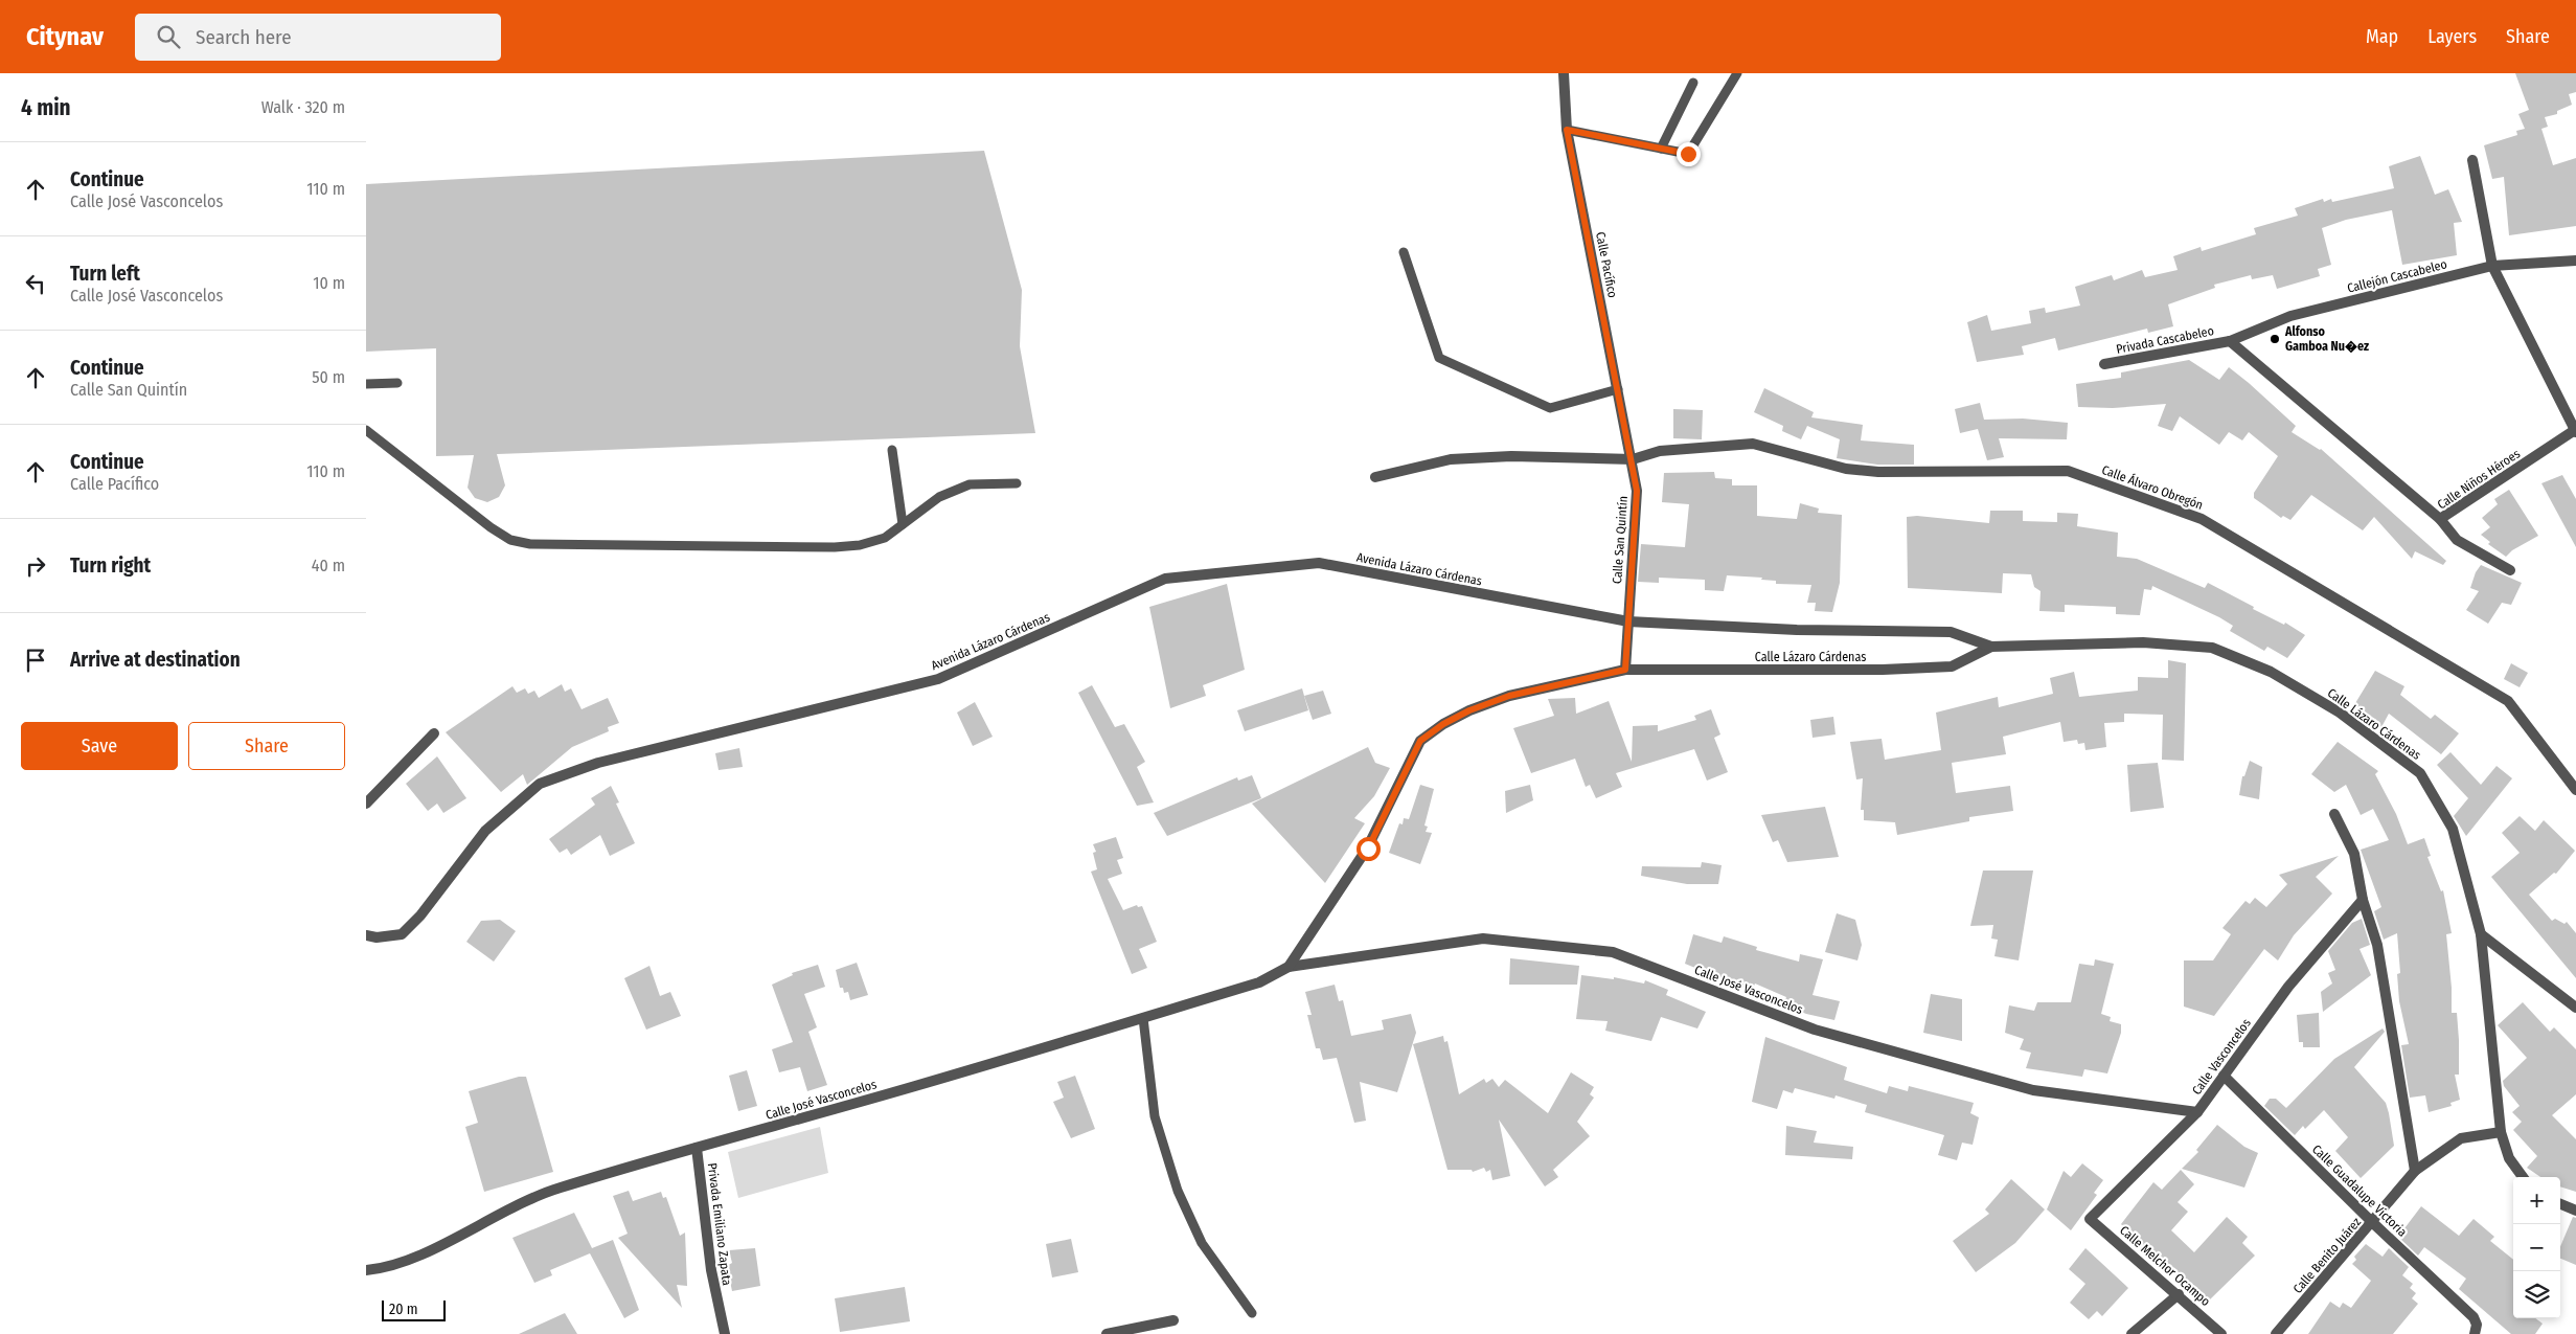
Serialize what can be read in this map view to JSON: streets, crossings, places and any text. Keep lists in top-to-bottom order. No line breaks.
{"streets":{"street":["Calle Pacífico","Callejón Cascabeleo","Privada Cascabeleo","Calle Niños Héroes","Calle Álvaro Obregón","Calle San Quintín","Avenida Lázaro Cárdenas","Calle Lázaro Cárdenas","Calle José Vasconcelos","Calle Vasconcelos","Calle Guadalupe Victoria","Privada Emiliano Zapata","Calle Benito Juárez","Calle Melchor Ocampo"]},"crossings":[["Calle Pacífico","Calle Álvaro Obregón"],["Calle Pacífico","Calle San Quintín"],["Callejón Cascabeleo","Privada Cascabeleo"],["Callejón Cascabeleo","Calle Niños Héroes"],["Calle Álvaro Obregón","Calle San Quintín"],["Calle San Quintín","Avenida Lázaro Cárdenas"],["Calle San Quintín","Calle Lázaro Cárdenas"],["Avenida Lázaro Cárdenas","Calle Lázaro Cárdenas"],["Calle Lázaro Cárdenas","Calle José Vasconcelos"],["Calle Lázaro Cárdenas","Calle Benito Juárez"],["Calle José Vasconcelos","Calle Vasconcelos"],["Calle José Vasconcelos","Privada Emiliano Zapata"],["Calle Vasconcelos","Calle Guadalupe Victoria"],["Calle Vasconcelos","Calle Melchor Ocampo"],["Calle Guadalupe Victoria","Calle Benito Juárez"]],"places":["Alfonso Gamboa Nu�ez"],"scale_bar":"20 m","page":{"header":"Citynav","search":"Search here","nav":["Map","Layers","Share"],"heading":["4 min","Walk · 320 m"],"list":[["Continue","Calle José Vasconcelos","110 m"],["Turn left","Calle José Vasconcelos","10 m"],["Continue","Calle San Quintín","50 m"],["Continue","Calle Pacífico","110 m"],["Turn right","40 m"],"Arrive at destination"],"buttons":["Save","Share"],"map_buttons":["+","−"],"scale":"20 m"}}
